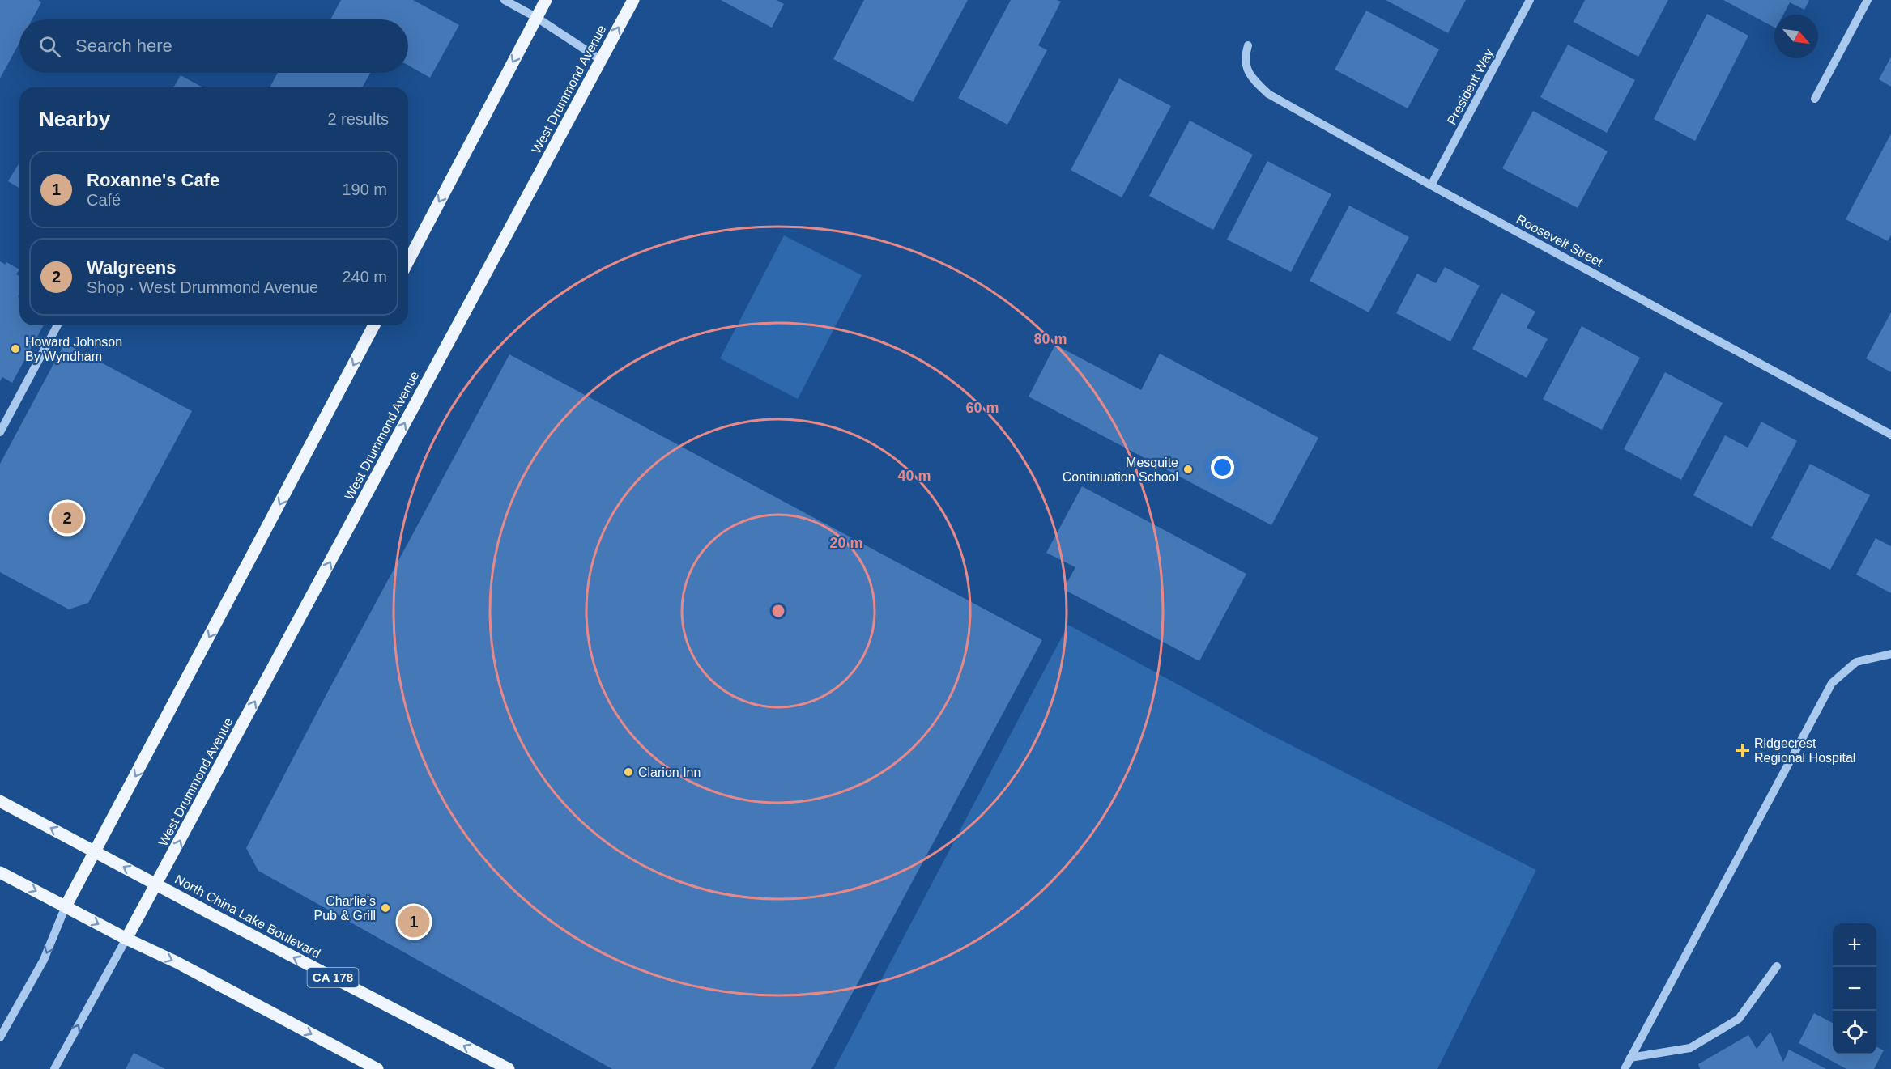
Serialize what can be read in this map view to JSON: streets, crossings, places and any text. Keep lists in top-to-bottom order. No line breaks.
{"streets":{"main road":["West Drummond Avenue","North China Lake Boulevard","CA 178"],"street":["President Way","Roosevelt Street"]},"crossings":[["President Way","Roosevelt Street"],["West Drummond Avenue","North China Lake Boulevard"]],"places":{"other":["Howard Johnson By Wyndham","Mesquite Continuation School","Clarion Inn","Charlie's Pub & Grill"],"health":["Ridgecrest Regional Hospital"]},"north":"bottom right","page":{"search":"Search here","heading":["Nearby","2 results"],"list":[{"mark":"1","name":"Roxanne's Cafe","note":"Café","value":"190 m"},{"mark":"2","name":"Walgreens","note":"Shop · West Drummond Avenue","value":"240 m"}],"pins":["2","1"],"map_buttons":["+","−"]},"rings":["80 m","60 m","40 m","20 m"]}
